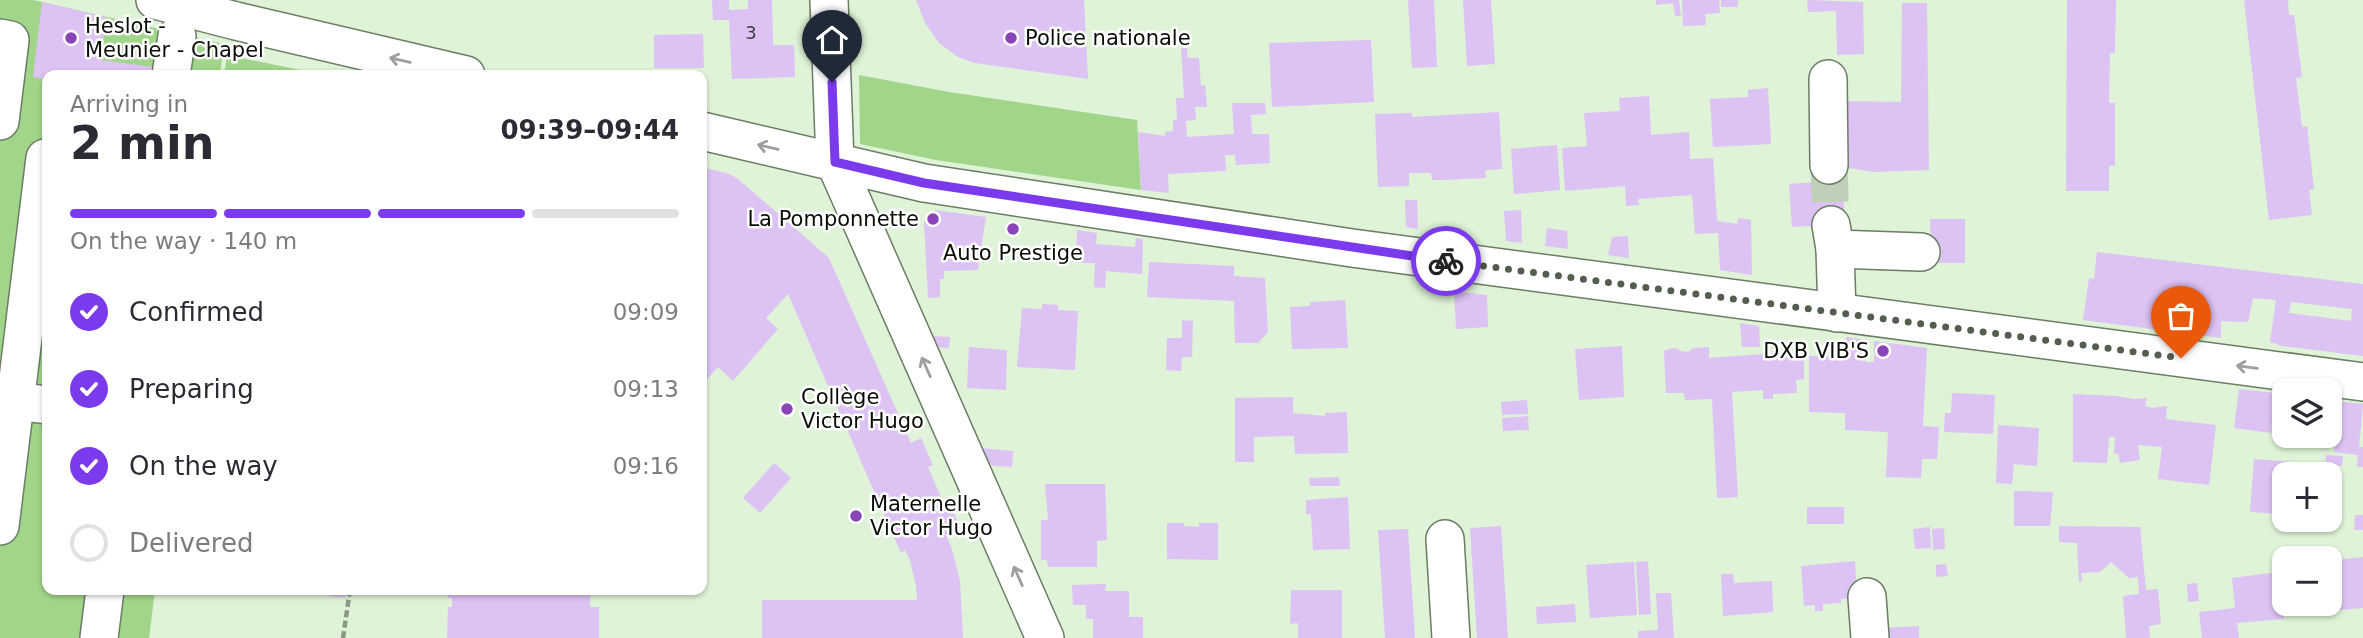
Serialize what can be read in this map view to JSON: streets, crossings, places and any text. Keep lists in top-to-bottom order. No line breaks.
{"places":["Heslot - Meunier - Chapel","Police nationale","La Pomponnette","Auto Prestige","DXB VIB'S","Collège Victor Hugo","Maternelle Victor Hugo"],"house_numbers":["3"],"page":{"heading":["2 min","Arriving in","09:39–09:44"],"bar":"On the way · 140 m","list":[["Confirmed","09:09"],["Preparing","09:13"],["On the way","09:16"],"Delivered"],"map_buttons":["+","−"]}}
